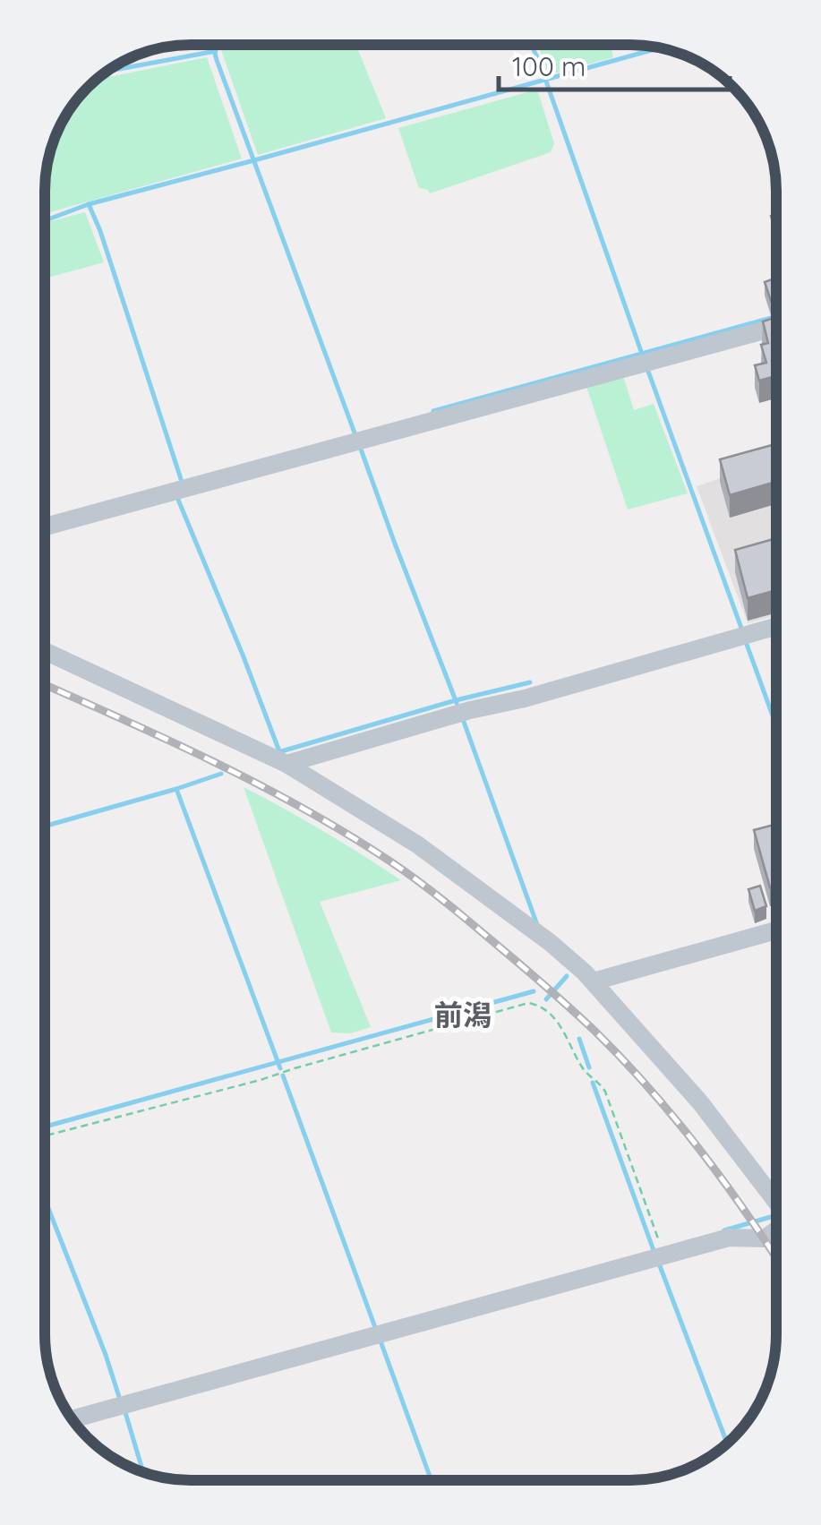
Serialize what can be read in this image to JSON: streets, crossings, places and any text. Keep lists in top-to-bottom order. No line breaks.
{"districts":["前潟"],"scale_bar":"100 m"}
